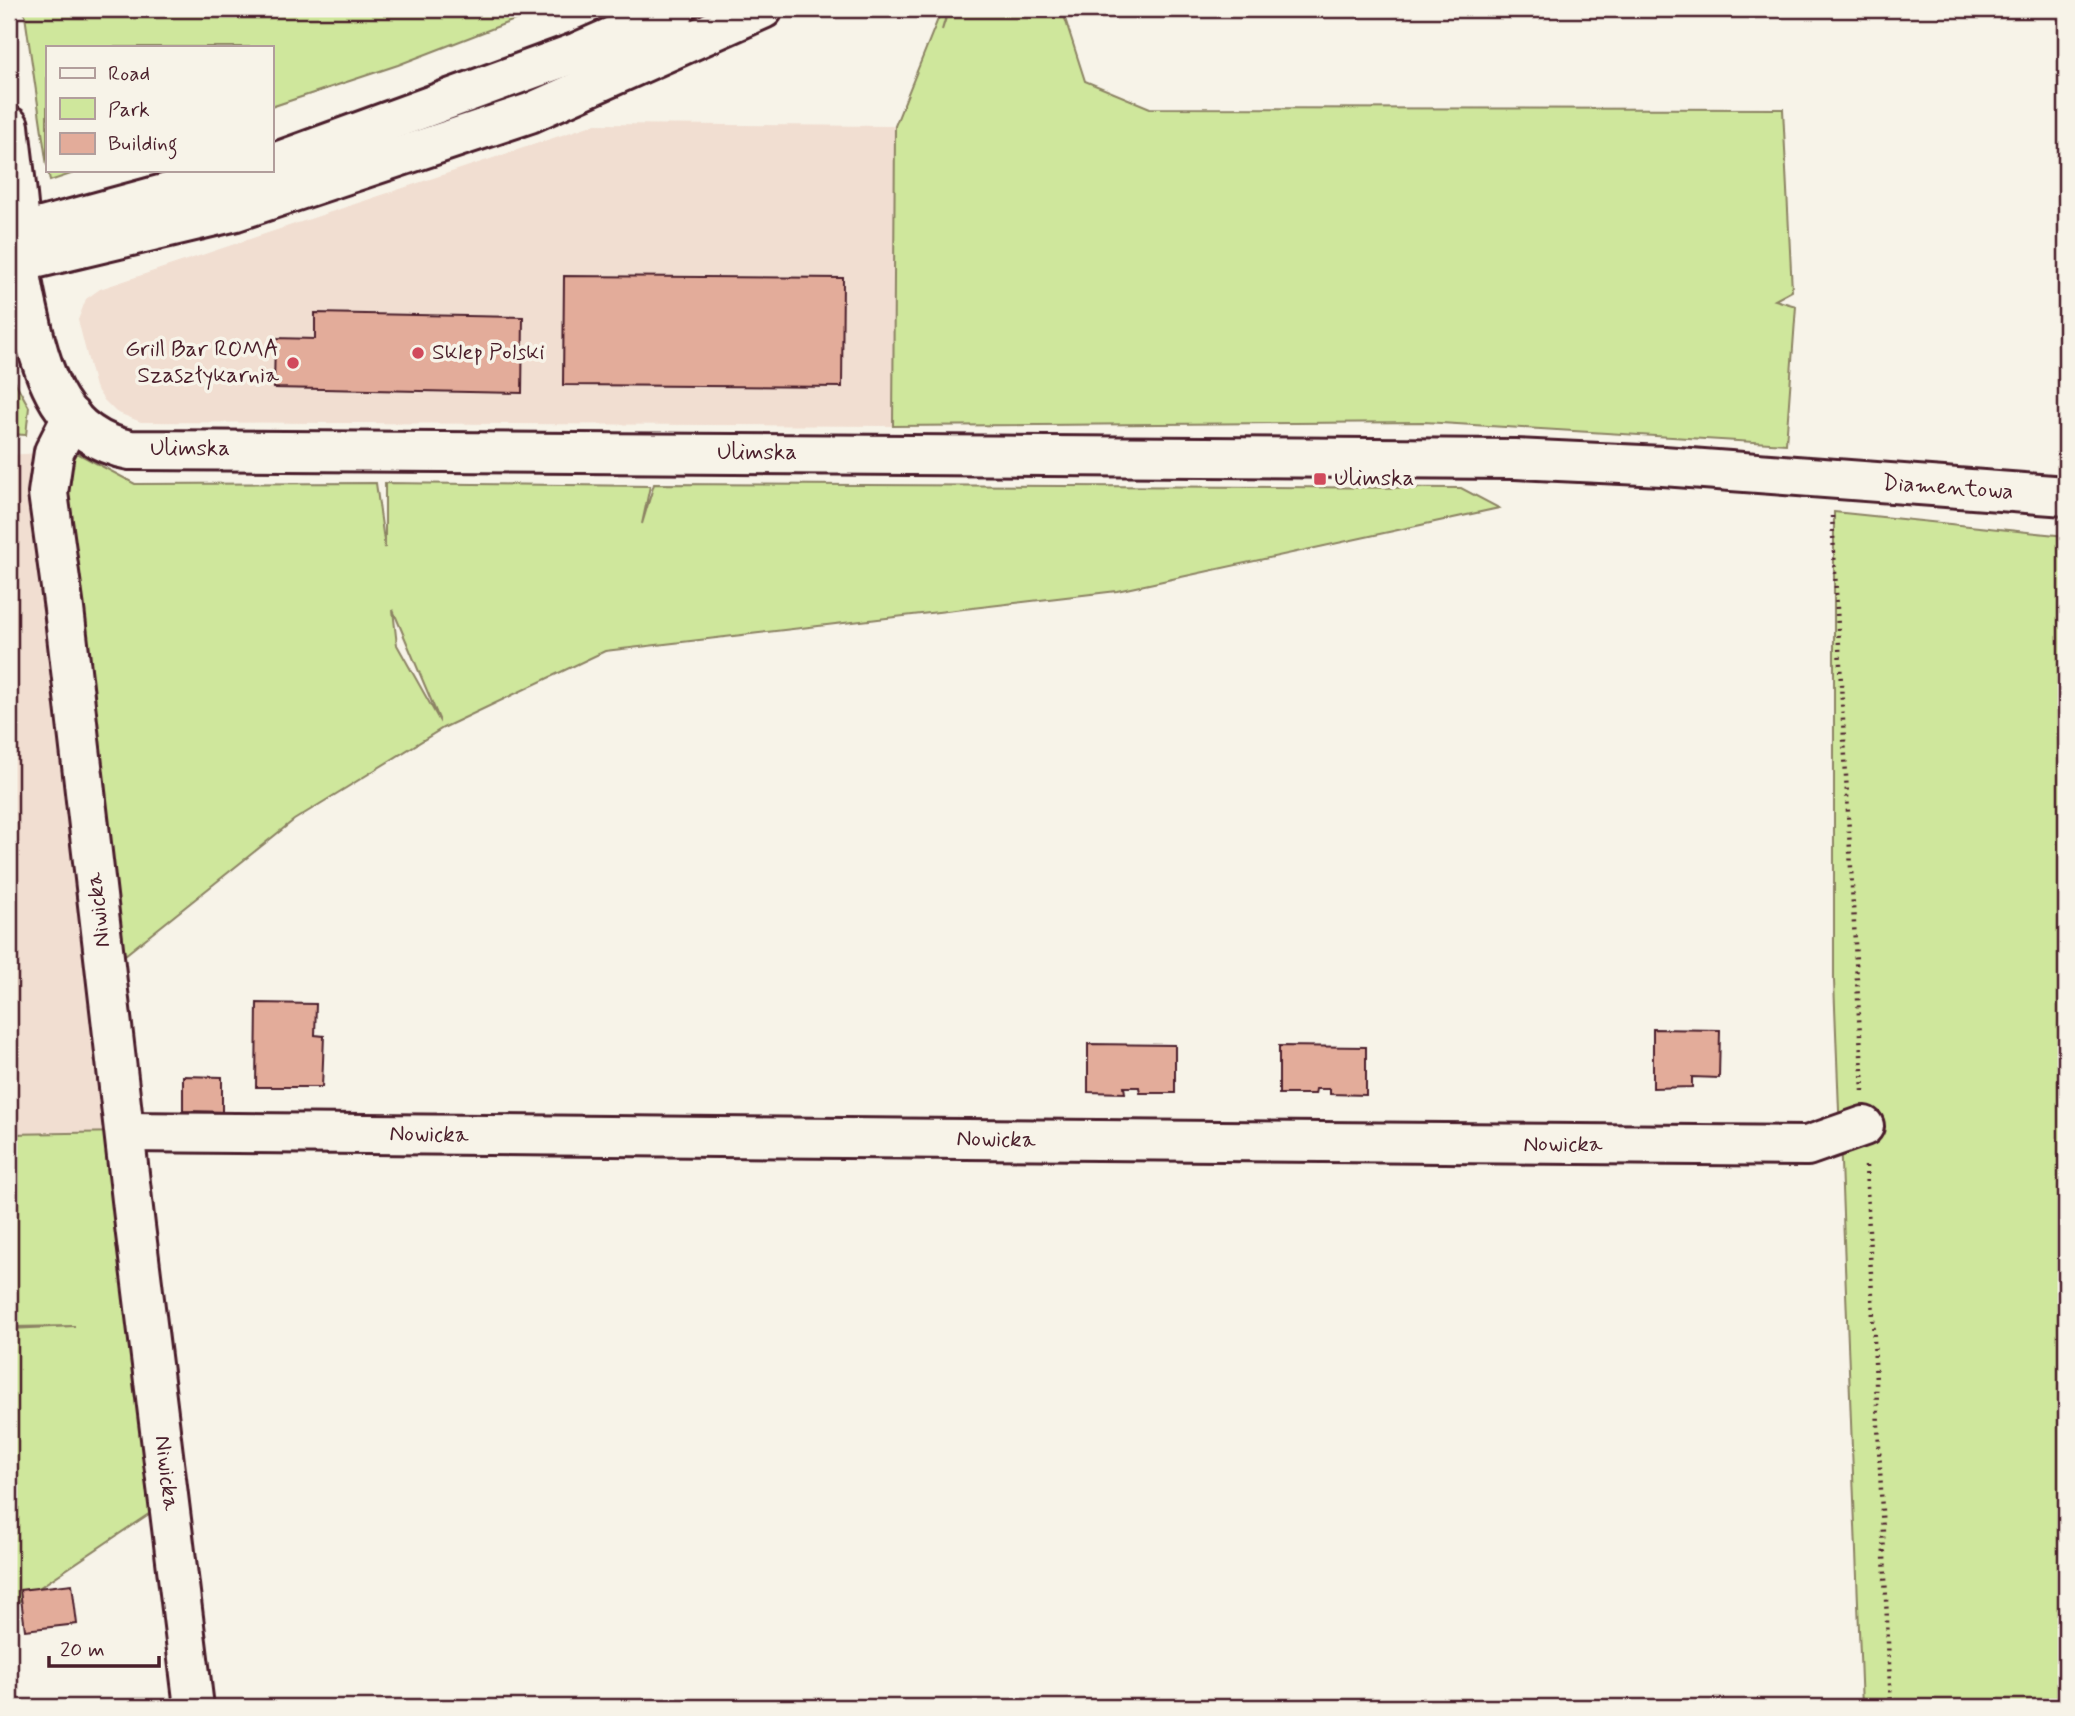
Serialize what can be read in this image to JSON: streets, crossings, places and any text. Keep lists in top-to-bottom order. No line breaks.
{"streets":{"street":["Ulimska","Diamentowa","Niwicka","Nowicka"]},"crossings":[["Ulimska","Diamentowa"],["Ulimska","Niwicka"],["Niwicka","Nowicka"]],"places":{"other":["Sklep Polski","Grill Bar ROMA Szaszłykarnia"],"transit":["Ulimska"]},"legend":["Road","Park","Building"],"scale_bar":"20 m"}
